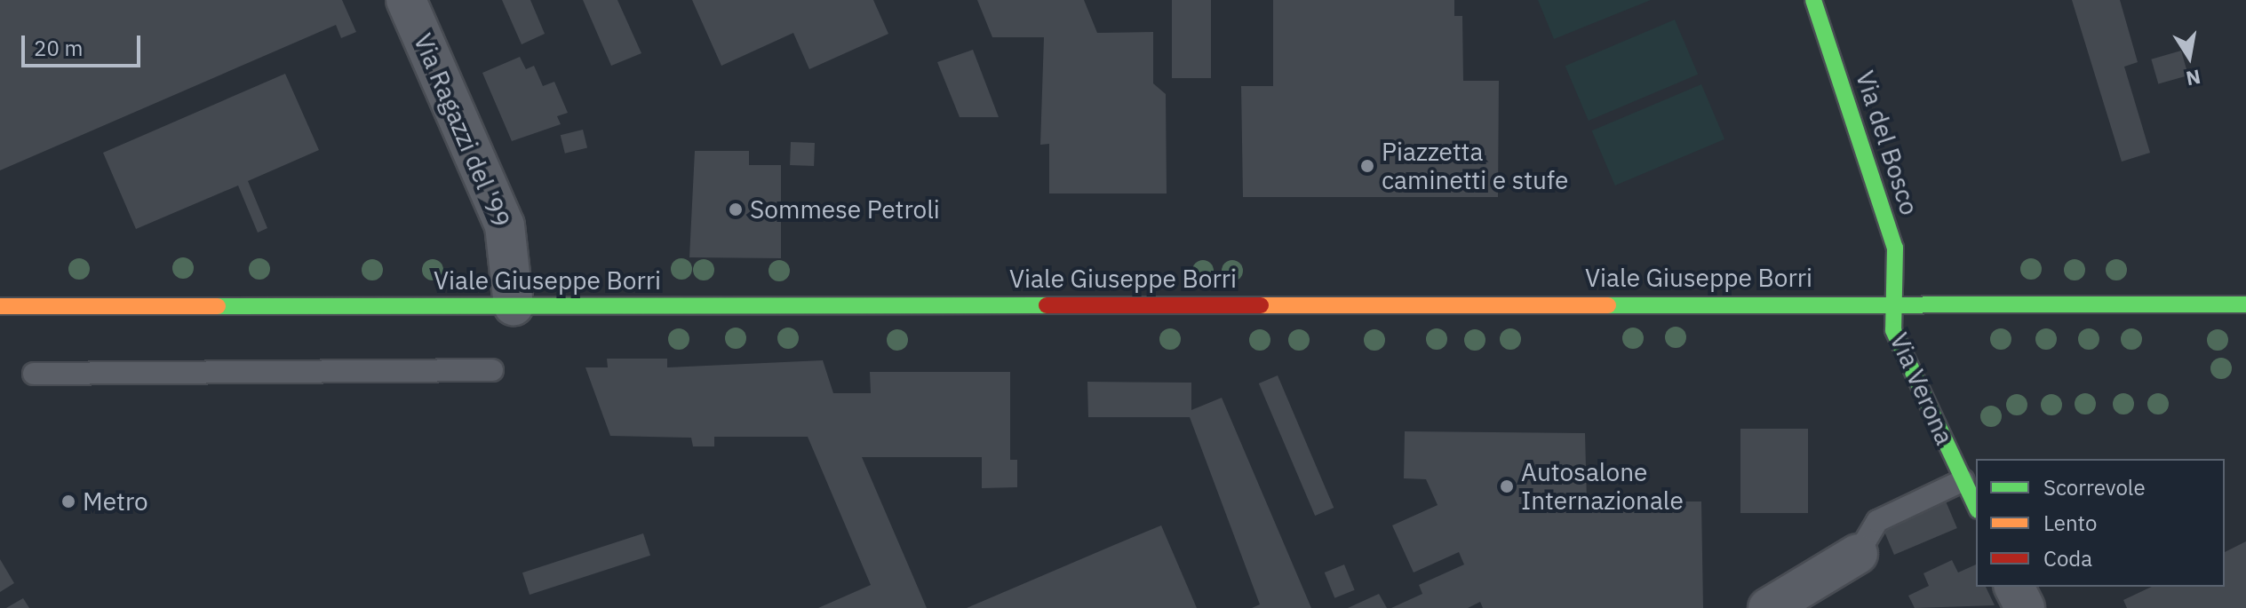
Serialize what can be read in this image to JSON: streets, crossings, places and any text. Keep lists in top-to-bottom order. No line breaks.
{"streets":{"main road":["Via del Bosco","Viale Giuseppe Borri","Via Verona"],"street":["Via Ragazzi del '99"]},"crossings":[["Via Ragazzi del '99","Viale Giuseppe Borri"],["Via del Bosco","Viale Giuseppe Borri"],["Via del Bosco","Via Verona"],["Viale Giuseppe Borri","Via Verona"]],"places":["Piazzetta caminetti e stufe","Sommese Petroli","Autosalone Internazionale","Metro"],"legend":["Scorrevole","Lento","Coda"],"scale_bar":"20 m","north":"bottom"}
